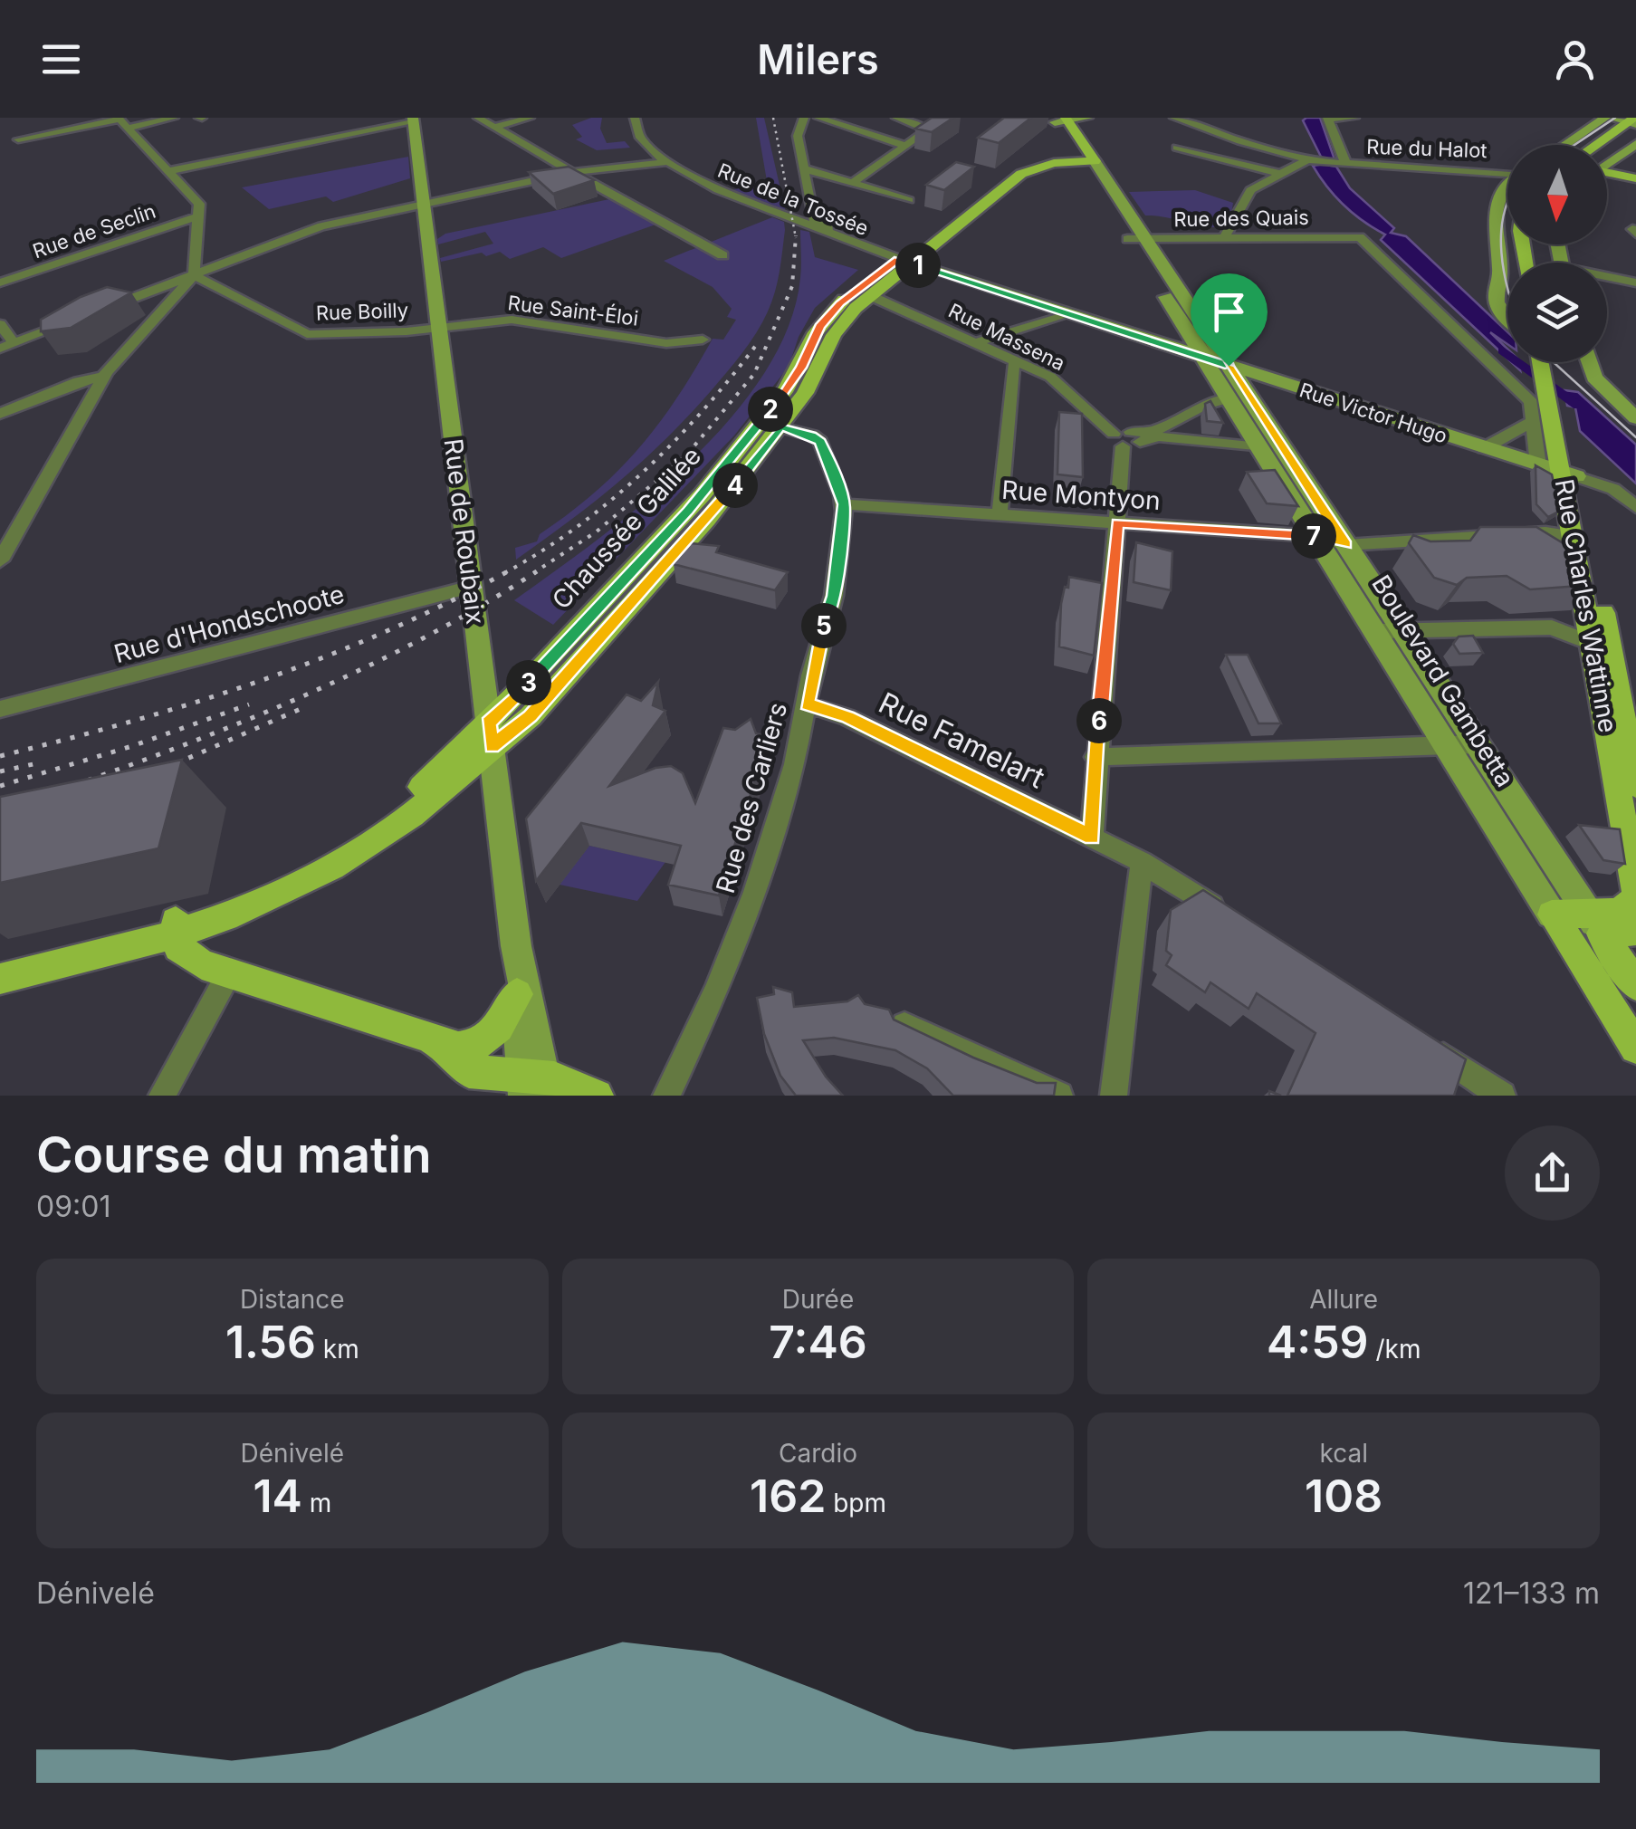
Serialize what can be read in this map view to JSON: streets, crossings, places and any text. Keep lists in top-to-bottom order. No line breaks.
{"streets":{"main road":["Chaussée Galilée","Rue Charles Wattinne","Boulevard Gambetta"],"street":["Rue du Halot","Rue de la Tossée","Rue des Quais","Rue de Seclin","Rue Saint-Éloi","Rue Boilly","Rue Massena","Rue Victor Hugo","Rue Montyon","Rue de Roubaix","Rue d'Hondschoote","Rue Famelart","Rue des Carliers"]},"crossings":[["Rue de la Tossée","Rue Victor Hugo"],["Rue de la Tossée","Chaussée Galilée"],["Rue des Quais","Boulevard Gambetta"],["Rue Saint-Éloi","Rue Boilly"],["Rue Saint-Éloi","Rue de Roubaix"],["Rue Boilly","Rue de Roubaix"],["Rue Massena","Chaussée Galilée"],["Rue Victor Hugo","Chaussée Galilée"],["Rue Victor Hugo","Rue Charles Wattinne"],["Rue Victor Hugo","Boulevard Gambetta"],["Rue Montyon","Rue Charles Wattinne"],["Rue Montyon","Boulevard Gambetta"],["Rue Montyon","Rue des Carliers"],["Chaussée Galilée","Rue de Roubaix"],["Chaussée Galilée","Boulevard Gambetta"],["Chaussée Galilée","Rue des Carliers"],["Rue de Roubaix","Rue d'Hondschoote"],["Rue Charles Wattinne","Boulevard Gambetta"],["Rue Famelart","Rue des Carliers"]],"north":"bottom","page":{"header":"Milers","pins":["1","2","4","7","5","3","6"],"heading":["Course du matin","09:01"],"stats":[["Distance","1.56 km"],["Durée","7:46"],["Allure","4:59 /km"],["Dénivelé","14 m"],["Cardio","162 bpm"],["kcal","108"]],"chart":["Dénivelé","121–133 m"]}}
